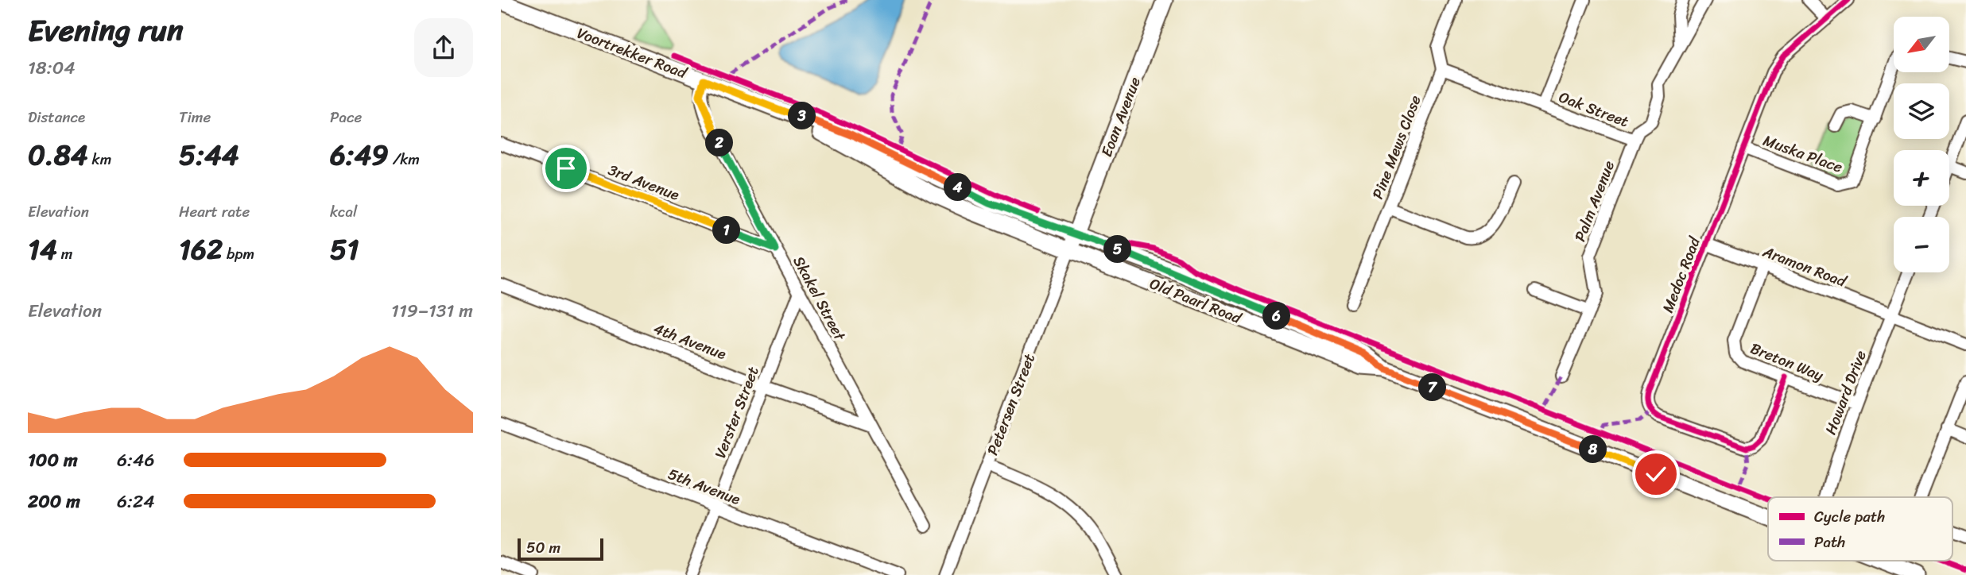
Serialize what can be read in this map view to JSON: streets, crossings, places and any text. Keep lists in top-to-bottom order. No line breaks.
{"streets":{"main road":["Voortrekker Road","Eoan Avenue","Old Paarl Road","Petersen Street"],"street":["Oak Street","Pine Mews Close","Muska Place","3rd Avenue","Palm Avenue","Aramon Road","Medoc Road","Skakel Street","4th Avenue","Breton Way","Howard Drive","Verster Street","5th Avenue"]},"crossings":[["Voortrekker Road","Eoan Avenue"],["Voortrekker Road","Skakel Street"],["Voortrekker Road","Old Paarl Road"],["Voortrekker Road","Petersen Street"],["Oak Street","Pine Mews Close"],["Oak Street","Palm Avenue"],["Eoan Avenue","Old Paarl Road"],["Eoan Avenue","Petersen Street"],["Muska Place","Medoc Road"],["3rd Avenue","Skakel Street"],["Aramon Road","Medoc Road"],["Aramon Road","Breton Way"],["Aramon Road","Howard Drive"],["Medoc Road","Breton Way"],["Skakel Street","4th Avenue"],["Skakel Street","Verster Street"],["Old Paarl Road","Petersen Street"],["4th Avenue","Verster Street"],["Breton Way","Howard Drive"],["Verster Street","5th Avenue"]],"legend":["Cycle path","Path"],"scale_bar":"50 m","north":"bottom left","page":{"heading":["Evening run","18:04"],"map_buttons":["+","−"],"stats":[["Distance","0.84 km"],["Time","5:44"],["Pace","6:49 /km"],["Elevation","14 m"],["Heart rate","162 bpm"],["kcal","51"]],"pins":["3","2","4","1","5","6","7","8"],"chart":["Elevation","119–131 m"],"list":[{"name":"100 m","note":"6:46"},{"name":"200 m","note":"6:24"}],"scale":"50 m"}}
